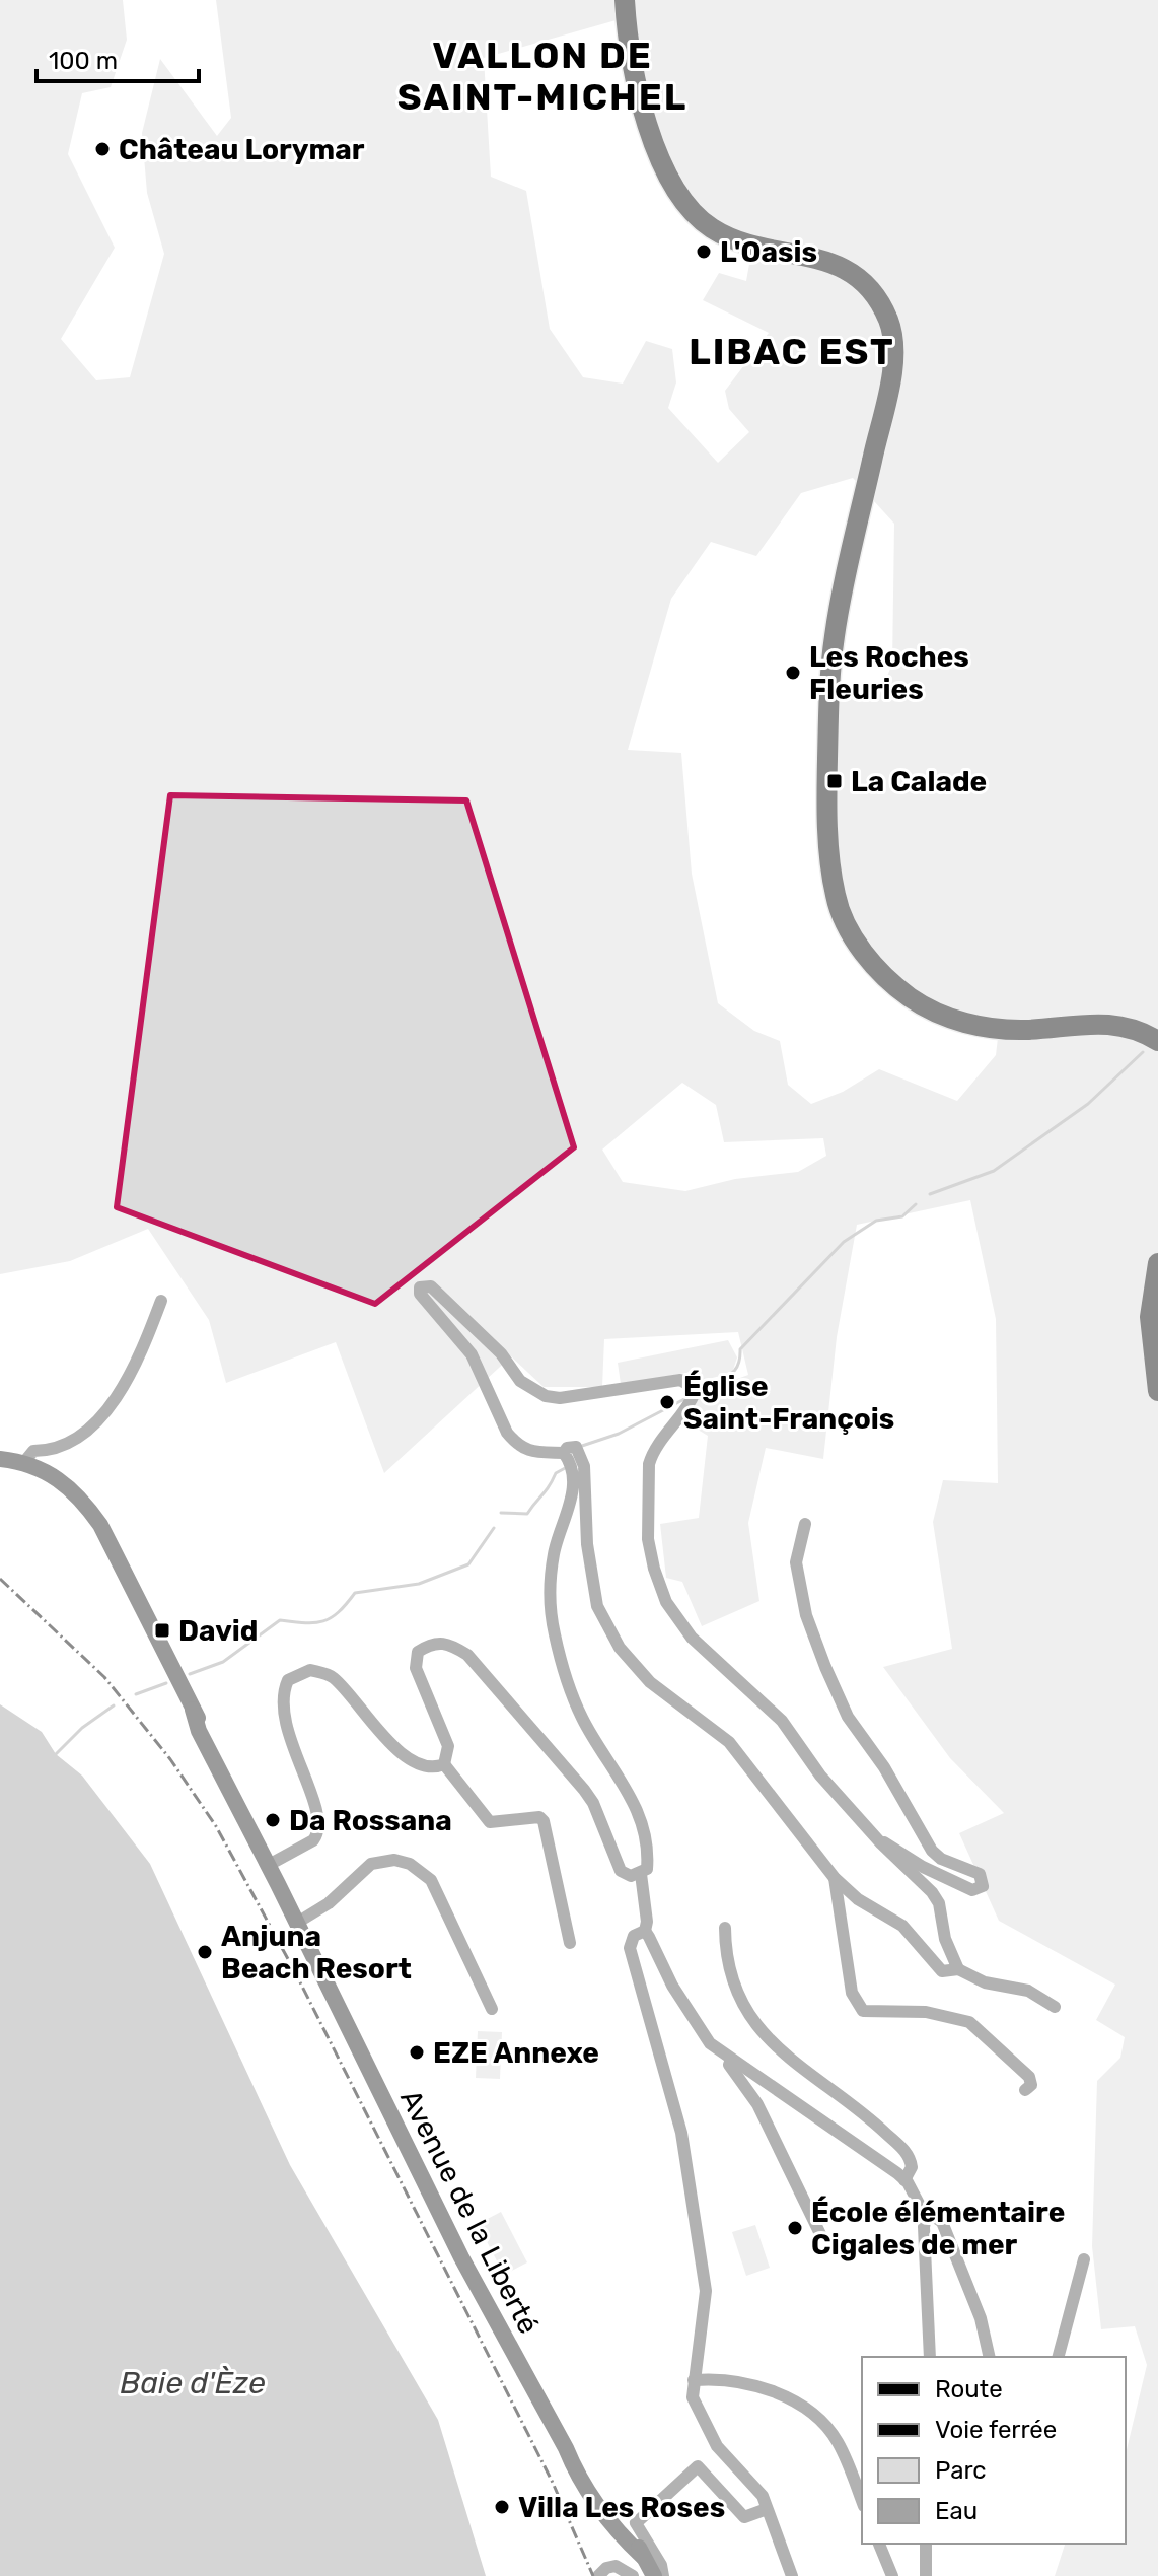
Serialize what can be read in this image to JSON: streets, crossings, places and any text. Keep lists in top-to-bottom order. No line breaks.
{"streets":{"main road":["Avenue de la Liberté"]},"districts":["VALLON DE SAINT-MICHEL","LIBAC EST"],"water":["Baie d'Èze"],"places":{"other":["Château Lorymar","L'Oasis","Les Roches Fleuries","Église Saint-François","Da Rossana","Anjuna Beach Resort","EZE Annexe","École élémentaire Cigales de mer","Villa Les Roses"],"transit":["La Calade","David"]},"legend":["Route","Voie ferrée","Parc","Eau"],"scale_bar":"100 m"}
